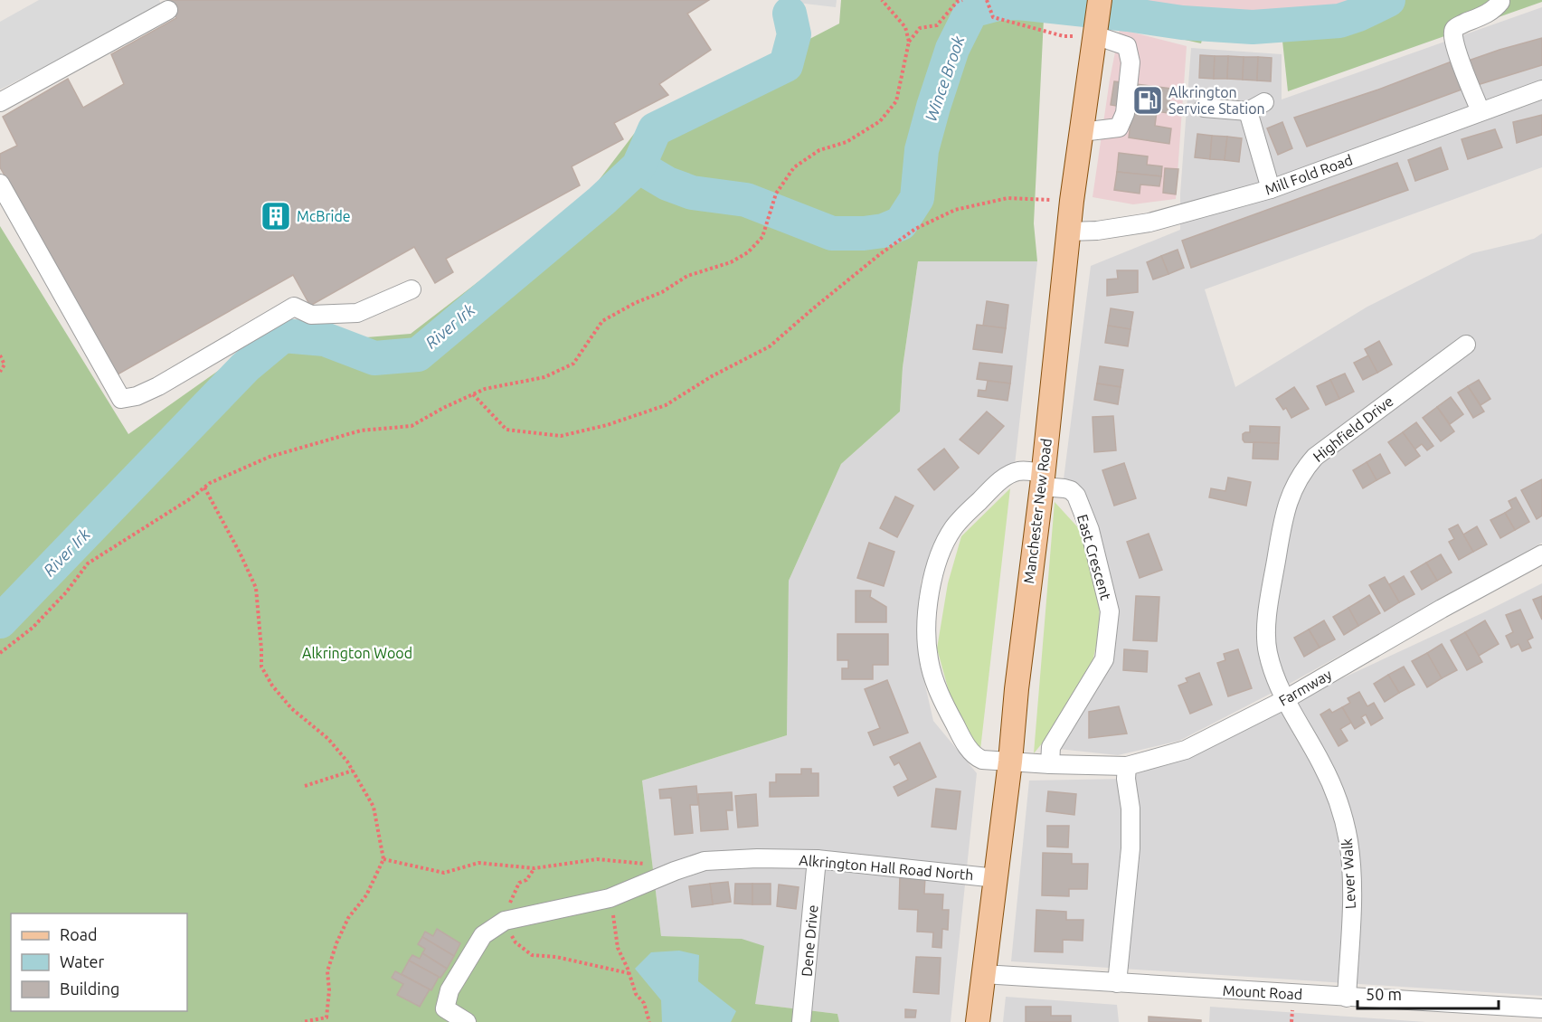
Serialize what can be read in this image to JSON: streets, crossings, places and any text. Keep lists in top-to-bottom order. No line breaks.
{"streets":{"main road":["Manchester New Road"],"street":["Mill Fold Road","Highfield Drive","East Crescent","Farmway","Alkrington Hall Road North","Lever Walk","Dene Drive","Mount Road"]},"crossings":[["Mill Fold Road","Manchester New Road"],["Highfield Drive","Farmway"],["Highfield Drive","Lever Walk"],["Manchester New Road","East Crescent"],["Manchester New Road","Alkrington Hall Road North"],["Manchester New Road","Mount Road"],["East Crescent","Farmway"],["Farmway","Lever Walk"],["Alkrington Hall Road North","Dene Drive"],["Lever Walk","Mount Road"]],"water":["Wince Brook","River Irk"],"parks":["Alkrington Wood"],"places":{"fuel station":["Alkrington Service Station"],"building":["McBride"]},"legend":["Road","Water","Building"],"scale_bar":"50 m"}
